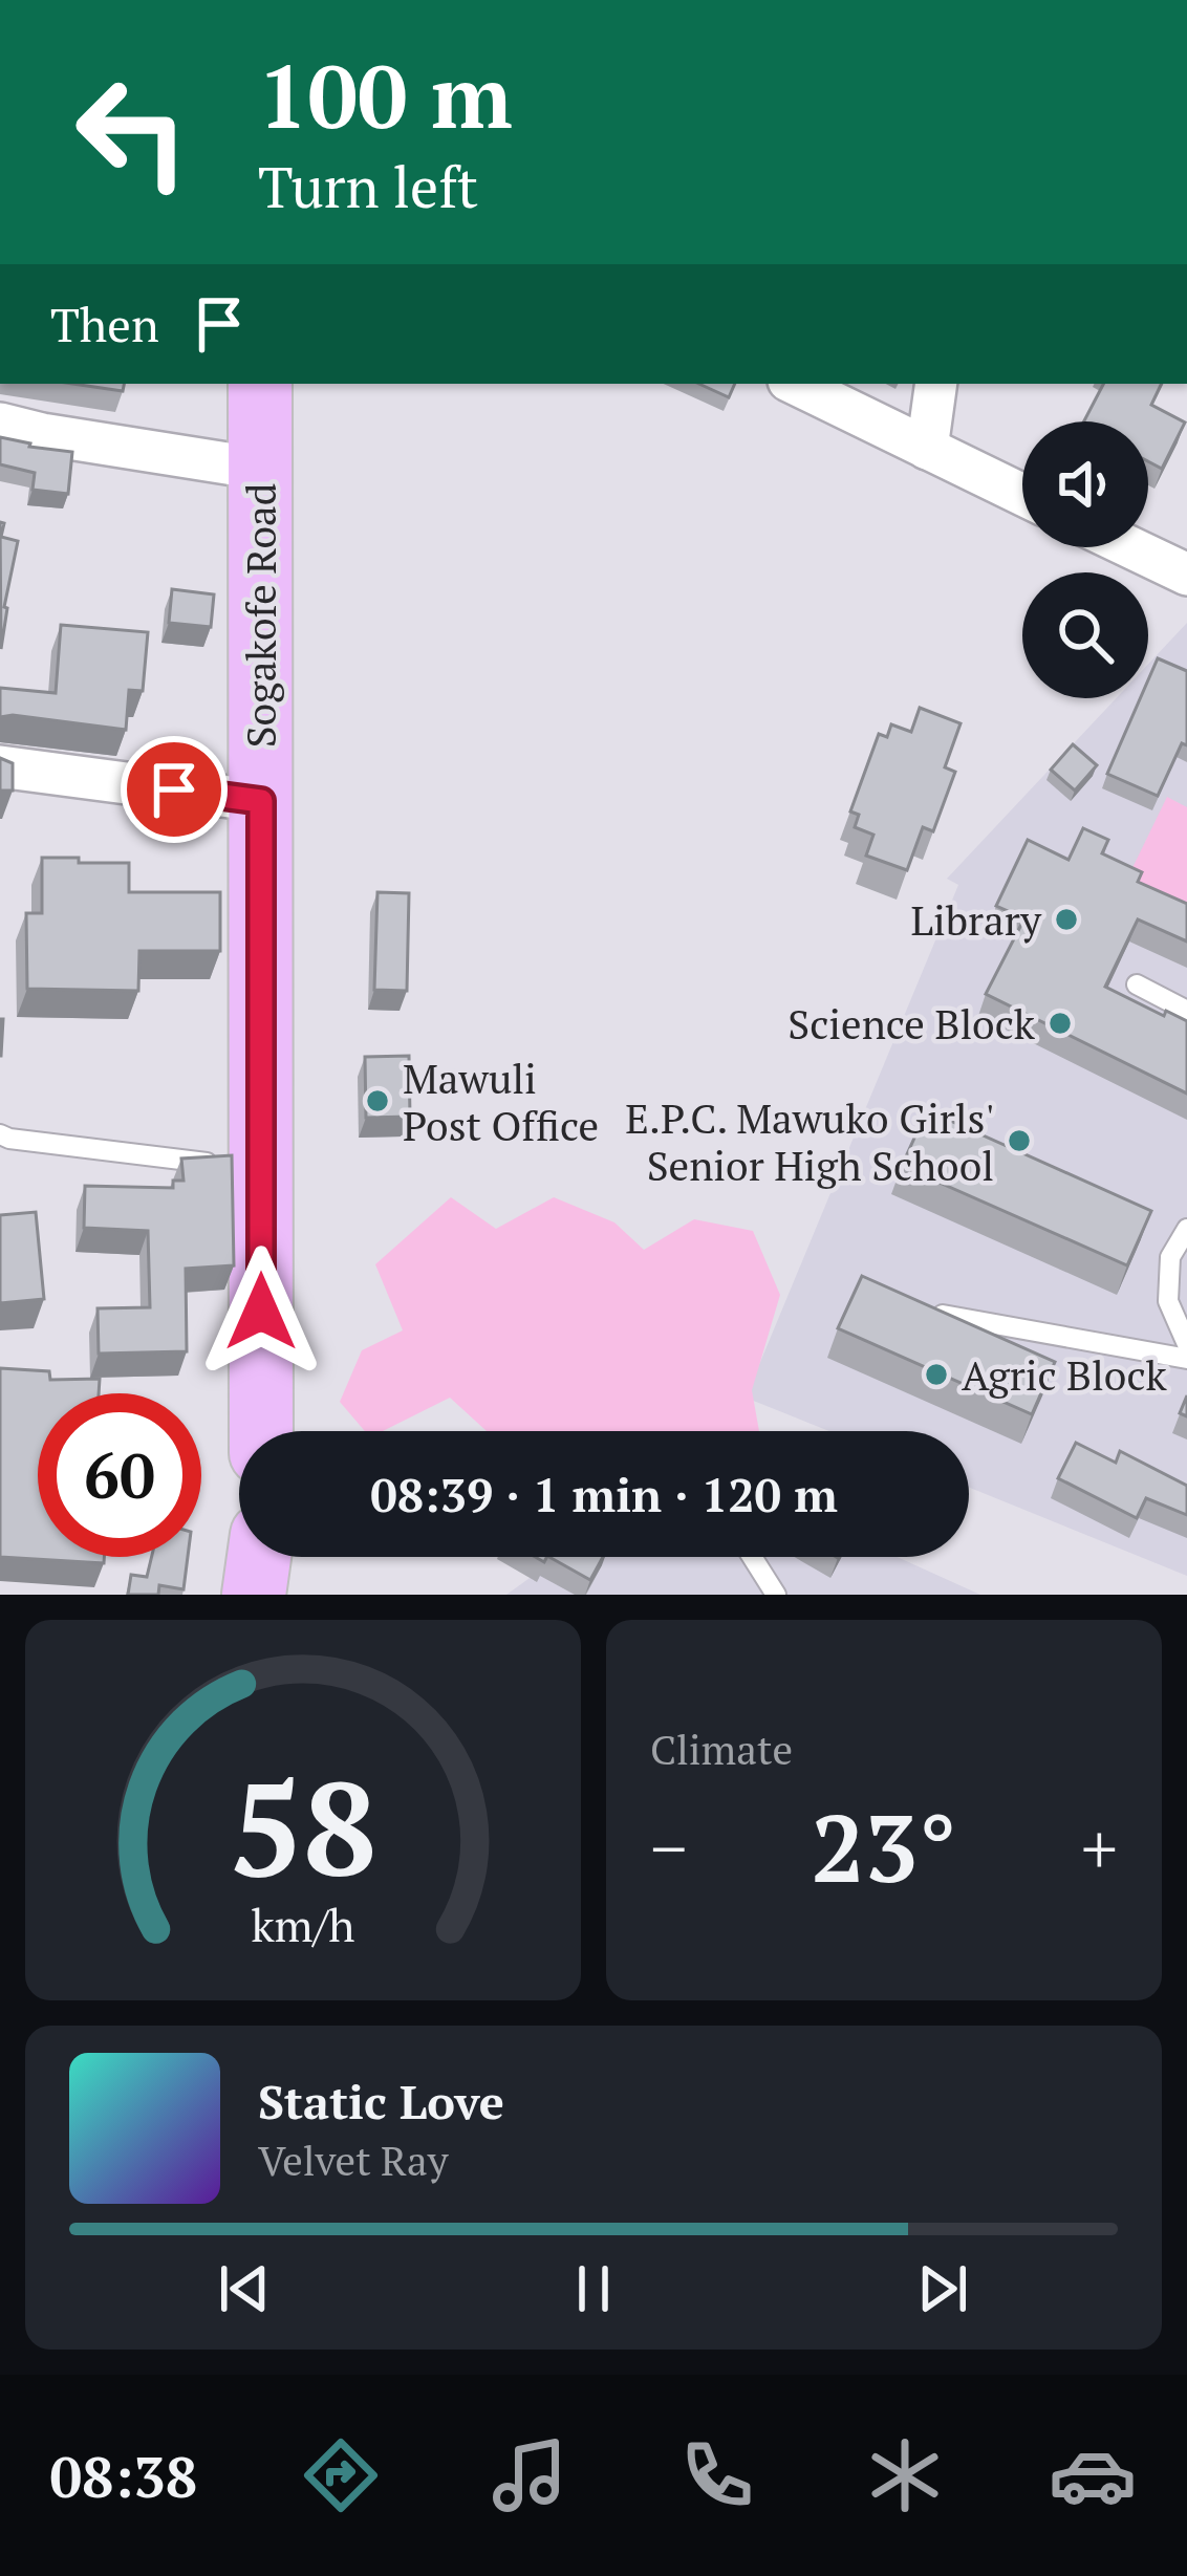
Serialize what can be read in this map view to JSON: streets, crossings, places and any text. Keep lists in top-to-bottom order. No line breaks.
{"streets":{"main road":["Sogakofe Road"]},"places":["Library","Science Block","Mawuli Post Office","E.P.C. Mawuko Girls' Senior High School","Agric Block"],"page":{"turn":["100 m","Turn left"],"then":"Then","limit":"60","trip":"08:39 · 1 min · 120 m","tile":"Climate","heat":["−","23°","+"],"song":["Static Love","Velvet Ray"],"tabs":"08:38","gauge":["58","km/h"]}}
